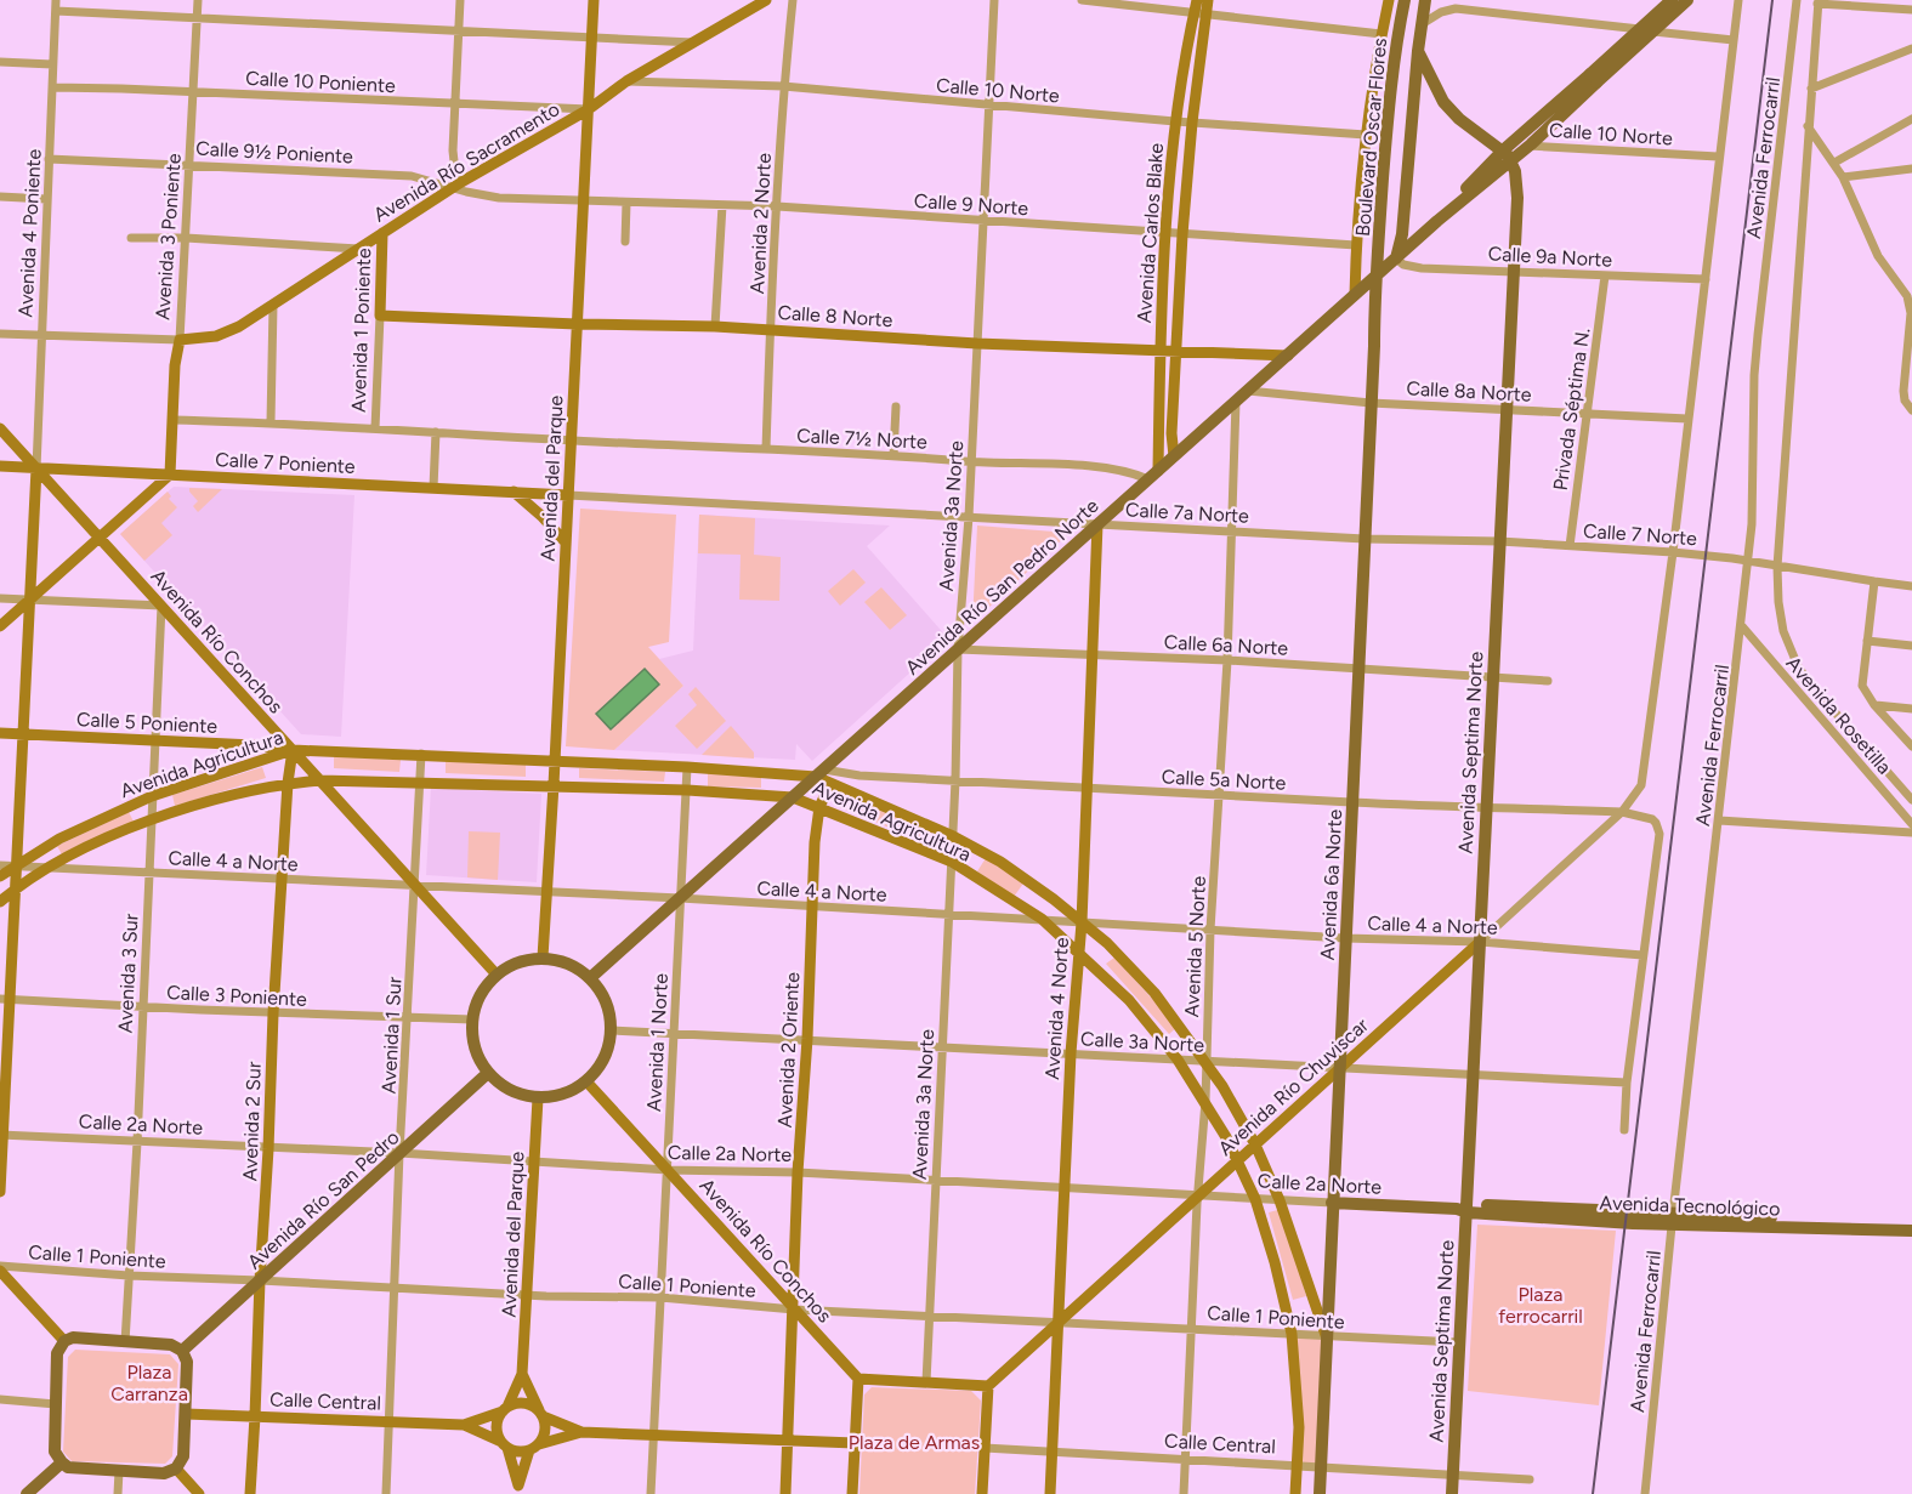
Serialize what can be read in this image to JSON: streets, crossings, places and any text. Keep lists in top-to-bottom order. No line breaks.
{"streets":{"main road":["Boulevard Oscar Flores","Avenida Río Sacramento","Avenida Carlos Blake","Avenida 3 Poniente","Calle 8 Norte","Avenida 1 Poniente","Calle 7 Poniente","Avenida del Parque","Avenida Río San Pedro Norte","Avenida Río Conchos","Calle 5 Poniente","Avenida Septima Norte","Avenida Agricultura","Avenida 6a Norte","Avenida 4 Norte","Avenida 2 Oriente","Avenida Río Chuviscar","Avenida 2 Sur","Calle 2a Norte","Avenida Río San Pedro","Avenida Tecnológico","Calle Central"],"street":["Calle 10 Poniente","Calle 10 Norte","Calle 9½ Poniente","Avenida Ferrocarril","Calle 9 Norte","Avenida 2 Norte","Avenida 4 Poniente","Calle 9a Norte","Calle 8a Norte","Privada Séptima N.","Calle 7½ Norte","Calle 7a Norte","Avenida 3a Norte","Calle 7 Norte","Calle 6a Norte","Avenida Rosetilla","Calle 5a Norte","Calle 4 a Norte","Avenida 5 Norte","Avenida 3 Sur","Calle 3 Poniente","Avenida 1 Sur","Calle 3a Norte","Avenida 1 Norte","Calle 1 Poniente"]},"crossings":[["Calle 10 Poniente","Avenida Río Sacramento"],["Calle 10 Poniente","Avenida 4 Poniente"],["Calle 10 Poniente","Avenida 3 Poniente"],["Calle 10 Poniente","Avenida del Parque"],["Calle 10 Norte","Avenida Río Sacramento"],["Calle 10 Norte","Avenida 2 Norte"],["Calle 10 Norte","Avenida Carlos Blake"],["Calle 10 Norte","Avenida 3a Norte"],["Calle 10 Norte","Avenida Río San Pedro Norte"],["Boulevard Oscar Flores","Calle 9a Norte"],["Boulevard Oscar Flores","Avenida Río San Pedro Norte"],["Boulevard Oscar Flores","Avenida 6a Norte"],["Calle 9½ Poniente","Avenida Río Sacramento"],["Calle 9½ Poniente","Calle 9 Norte"],["Calle 9½ Poniente","Avenida 4 Poniente"],["Calle 9½ Poniente","Avenida 3 Poniente"],["Calle 9½ Poniente","Avenida del Parque"],["Avenida Ferrocarril","Calle 7 Norte"],["Avenida Ferrocarril","Avenida Rosetilla"],["Avenida Ferrocarril","Avenida Tecnológico"],["Avenida Río Sacramento","Avenida 3 Poniente"],["Avenida Río Sacramento","Avenida 1 Poniente"],["Avenida Río Sacramento","Avenida del Parque"],["Calle 9 Norte","Avenida 2 Norte"],["Calle 9 Norte","Avenida Carlos Blake"],["Calle 9 Norte","Avenida del Parque"],["Calle 9 Norte","Avenida 3a Norte"],["Avenida 2 Norte","Calle 8 Norte"],["Avenida 2 Norte","Calle 7½ Norte"],["Avenida 4 Poniente","Calle 7 Poniente"],["Avenida 4 Poniente","Avenida Río Conchos"],["Avenida Carlos Blake","Calle 8 Norte"],["Avenida Carlos Blake","Calle 7½ Norte"],["Avenida Carlos Blake","Avenida Río San Pedro Norte"],["Avenida 3 Poniente","Calle 7½ Norte"],["Avenida 3 Poniente","Calle 7 Poniente"],["Calle 9a Norte","Privada Séptima N."],["Calle 9a Norte","Avenida Río San Pedro Norte"],["Calle 9a Norte","Avenida Septima Norte"],["Calle 8 Norte","Avenida 1 Poniente"],["Calle 8 Norte","Avenida del Parque"],["Calle 8 Norte","Avenida 3a Norte"],["Calle 8 Norte","Avenida Río San Pedro Norte"],["Avenida 1 Poniente","Calle 7½ Norte"],["Calle 8a Norte","Privada Séptima N."],["Calle 8a Norte","Avenida Río San Pedro Norte"],["Calle 8a Norte","Avenida Septima Norte"],["Calle 8a Norte","Avenida 6a Norte"],["Privada Séptima N.","Calle 7 Norte"],["Calle 7½ Norte","Avenida del Parque"],["Calle 7½ Norte","Avenida 3a Norte"],["Calle 7½ Norte","Avenida Río San Pedro Norte"],["Calle 7 Poniente","Avenida del Parque"],["Calle 7 Poniente","Calle 7a Norte"],["Calle 7 Poniente","Avenida Río Conchos"],["Avenida del Parque","Calle 7a Norte"],["Avenida del Parque","Avenida Río San Pedro Norte"],["Avenida del Parque","Avenida Río Conchos"],["Avenida del Parque","Avenida Agricultura"],["Avenida del Parque","Calle 4 a Norte"],["Avenida del Parque","Calle 3 Poniente"],["Avenida del Parque","Calle 3a Norte"],["Avenida del Parque","Calle 2a Norte"],["Avenida del Parque","Avenida Río San Pedro"],["Avenida del Parque","Calle 1 Poniente"],["Calle 7a Norte","Avenida 3a Norte"],["Calle 7a Norte","Calle 7 Norte"],["Calle 7a Norte","Avenida Río San Pedro Norte"],["Calle 7a Norte","Avenida Septima Norte"],["Calle 7a Norte","Avenida 6a Norte"],["Calle 7a Norte","Avenida 5 Norte"],["Calle 7a Norte","Avenida 4 Norte"],["Avenida 3a Norte","Avenida Río San Pedro Norte"],["Avenida 3a Norte","Calle 6a Norte"],["Avenida 3a Norte","Avenida Agricultura"],["Avenida 3a Norte","Calle 5a Norte"],["Avenida 3a Norte","Calle 4 a Norte"],["Avenida 3a Norte","Calle 3a Norte"],["Avenida 3a Norte","Calle 2a Norte"],["Avenida 3a Norte","Calle 1 Poniente"],["Calle 7 Norte","Avenida Rosetilla"],["Calle 7 Norte","Avenida Septima Norte"],["Avenida Río San Pedro Norte","Avenida Río Conchos"],["Avenida Río San Pedro Norte","Calle 6a Norte"],["Avenida Río San Pedro Norte","Avenida Septima Norte"],["Avenida Río San Pedro Norte","Avenida Agricultura"],["Avenida Río San Pedro Norte","Calle 5a Norte"],["Avenida Río San Pedro Norte","Calle 4 a Norte"],["Avenida Río San Pedro Norte","Avenida 6a Norte"],["Avenida Río San Pedro Norte","Avenida 5 Norte"],["Avenida Río San Pedro Norte","Calle 3 Poniente"],["Avenida Río San Pedro Norte","Avenida 4 Norte"],["Avenida Río San Pedro Norte","Calle 3a Norte"],["Avenida Río San Pedro Norte","Avenida 1 Norte"],["Avenida Río San Pedro Norte","Avenida Río San Pedro"],["Avenida Río Conchos","Calle 5 Poniente"],["Avenida Río Conchos","Avenida Agricultura"],["Avenida Río Conchos","Calle 4 a Norte"],["Avenida Río Conchos","Avenida 3 Sur"],["Avenida Río Conchos","Calle 3 Poniente"],["Avenida Río Conchos","Avenida 1 Sur"],["Avenida Río Conchos","Calle 3a Norte"],["Avenida Río Conchos","Avenida 1 Norte"],["Avenida Río Conchos","Avenida 2 Oriente"],["Avenida Río Conchos","Avenida 2 Sur"],["Avenida Río Conchos","Calle 2a Norte"],["Avenida Río Conchos","Avenida Río San Pedro"],["Avenida Río Conchos","Calle 1 Poniente"],["Calle 6a Norte","Avenida Septima Norte"],["Calle 6a Norte","Avenida 6a Norte"],["Calle 6a Norte","Avenida 5 Norte"],["Calle 6a Norte","Avenida 4 Norte"],["Calle 5 Poniente","Avenida Agricultura"],["Calle 5 Poniente","Avenida 3 Sur"],["Calle 5 Poniente","Avenida 2 Sur"],["Avenida Septima Norte","Calle 5a Norte"],["Avenida Septima Norte","Calle 4 a Norte"],["Avenida Septima Norte","Calle 3a Norte"],["Avenida Septima Norte","Avenida Río Chuviscar"],["Avenida Septima Norte","Calle 2a Norte"],["Avenida Septima Norte","Avenida Tecnológico"],["Avenida Septima Norte","Calle 1 Poniente"],["Avenida Septima Norte","Calle Central"],["Avenida Agricultura","Calle 5a Norte"],["Avenida Agricultura","Calle 4 a Norte"],["Avenida Agricultura","Avenida 6a Norte"],["Avenida Agricultura","Avenida 5 Norte"],["Avenida Agricultura","Avenida 3 Sur"],["Avenida Agricultura","Avenida 4 Norte"],["Avenida Agricultura","Avenida 1 Sur"],["Avenida Agricultura","Calle 3a Norte"],["Avenida Agricultura","Avenida 1 Norte"],["Avenida Agricultura","Avenida 2 Oriente"],["Avenida Agricultura","Avenida Río Chuviscar"],["Avenida Agricultura","Avenida 2 Sur"],["Avenida Agricultura","Calle 2a Norte"],["Avenida Agricultura","Calle 1 Poniente"],["Avenida Agricultura","Calle Central"],["Calle 5a Norte","Calle 4 a Norte"],["Calle 5a Norte","Avenida 6a Norte"],["Calle 5a Norte","Avenida 5 Norte"],["Calle 5a Norte","Avenida 4 Norte"],["Calle 5a Norte","Calle 3a Norte"],["Calle 5a Norte","Avenida Río Chuviscar"],["Calle 4 a Norte","Avenida 6a Norte"],["Calle 4 a Norte","Avenida 5 Norte"],["Calle 4 a Norte","Avenida 3 Sur"],["Calle 4 a Norte","Avenida 4 Norte"],["Calle 4 a Norte","Avenida 1 Sur"],["Calle 4 a Norte","Avenida 1 Norte"],["Calle 4 a Norte","Avenida 2 Oriente"],["Calle 4 a Norte","Avenida Río Chuviscar"],["Calle 4 a Norte","Avenida 2 Sur"],["Avenida 6a Norte","Calle 3a Norte"],["Avenida 6a Norte","Avenida Río Chuviscar"],["Avenida 6a Norte","Calle 2a Norte"],["Avenida 6a Norte","Calle 1 Poniente"],["Avenida 6a Norte","Calle Central"],["Avenida 5 Norte","Calle 3a Norte"],["Avenida 5 Norte","Avenida Río Chuviscar"],["Avenida 5 Norte","Calle 2a Norte"],["Avenida 5 Norte","Calle 1 Poniente"],["Avenida 5 Norte","Calle Central"],["Avenida 3 Sur","Calle 3 Poniente"],["Avenida 3 Sur","Calle 2a Norte"],["Avenida 3 Sur","Avenida Río San Pedro"],["Avenida 3 Sur","Calle 1 Poniente"],["Avenida 3 Sur","Calle Central"],["Calle 3 Poniente","Avenida 1 Sur"],["Calle 3 Poniente","Calle 3a Norte"],["Calle 3 Poniente","Avenida 2 Sur"],["Calle 3 Poniente","Avenida Río San Pedro"],["Avenida 4 Norte","Calle 3a Norte"],["Avenida 4 Norte","Avenida Río Chuviscar"],["Avenida 4 Norte","Calle 2a Norte"],["Avenida 4 Norte","Calle 1 Poniente"],["Avenida 4 Norte","Calle Central"],["Avenida 1 Sur","Calle 2a Norte"],["Avenida 1 Sur","Avenida Río San Pedro"],["Avenida 1 Sur","Calle 1 Poniente"],["Avenida 1 Sur","Calle Central"],["Calle 3a Norte","Avenida 1 Norte"],["Calle 3a Norte","Avenida 2 Oriente"],["Calle 3a Norte","Avenida Río Chuviscar"],["Calle 3a Norte","Avenida Río San Pedro"],["Avenida 1 Norte","Calle 2a Norte"],["Avenida 1 Norte","Calle 1 Poniente"],["Avenida 2 Oriente","Calle 2a Norte"],["Avenida 2 Oriente","Calle 1 Poniente"],["Avenida Río Chuviscar","Calle 2a Norte"],["Avenida Río Chuviscar","Calle 1 Poniente"],["Avenida 2 Sur","Calle 2a Norte"],["Avenida 2 Sur","Avenida Río San Pedro"],["Avenida 2 Sur","Calle 1 Poniente"],["Avenida 2 Sur","Calle Central"],["Calle 2a Norte","Avenida Río San Pedro"],["Calle 2a Norte","Avenida Tecnológico"],["Avenida Río San Pedro","Calle 1 Poniente"],["Avenida Río San Pedro","Calle Central"]],"parks":["Plaza ferrocarril","Plaza Carranza","Plaza de Armas"]}
